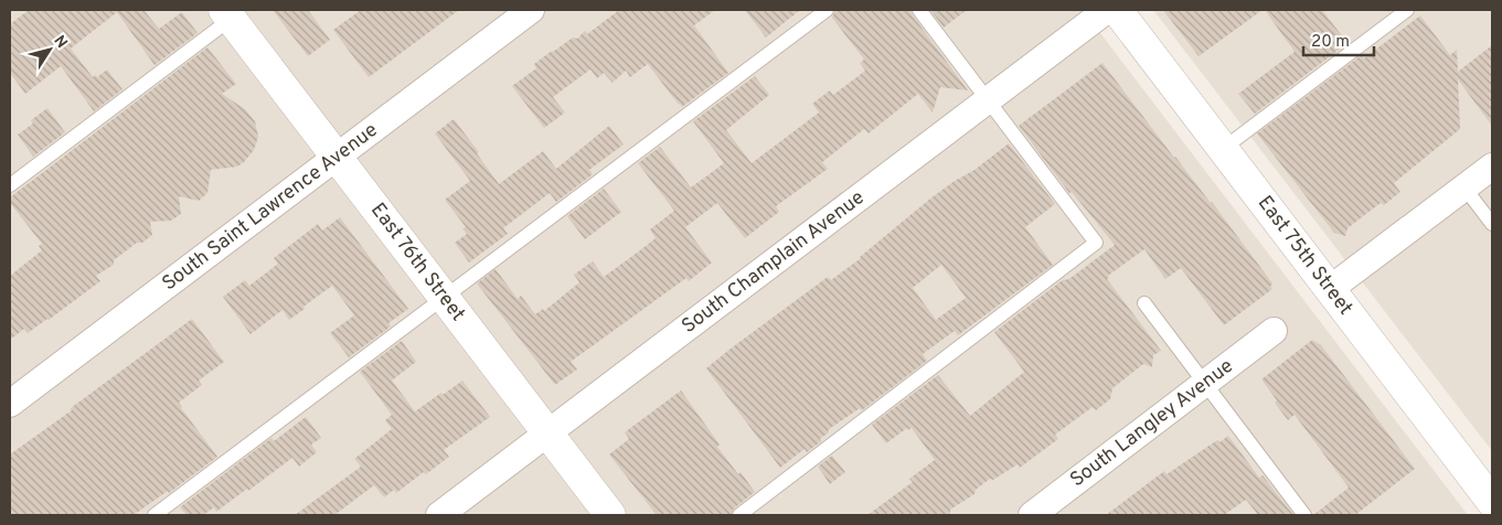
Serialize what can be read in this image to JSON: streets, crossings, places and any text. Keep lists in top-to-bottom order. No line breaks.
{"streets":{"street":["South Saint Lawrence Avenue","East 75th Street","East 76th Street","South Champlain Avenue","South Langley Avenue"]},"crossings":[["South Saint Lawrence Avenue","East 76th Street"],["East 76th Street","South Champlain Avenue"]],"scale_bar":"20 m","north":"top right"}
